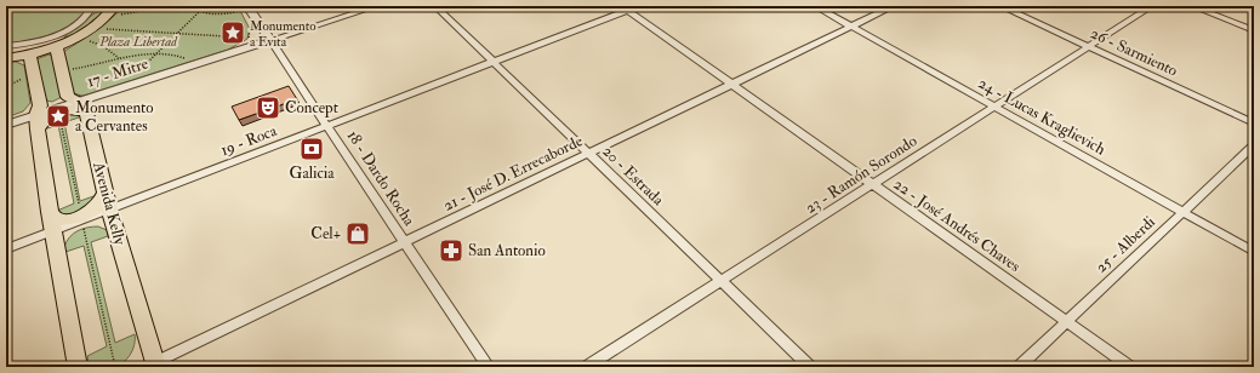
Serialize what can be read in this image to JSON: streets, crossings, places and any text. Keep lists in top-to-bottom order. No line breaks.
{"streets":{"main road":["Avenida Kelly"],"street":["26 - Sarmiento","17 - Mitre","24 - Lucas Kraglievich","19 - Roca","21 - José D. Errecaborde","23 - Ramón Sorondo","20 - Estrada","18 - Dardo Rocha","22 - José Andrés Chaves","25 - Alberdi"]},"crossings":[["26 - Sarmiento","23 - Ramón Sorondo"],["17 - Mitre","18 - Dardo Rocha"],["17 - Mitre","Avenida Kelly"],["24 - Lucas Kraglievich","21 - José D. Errecaborde"],["24 - Lucas Kraglievich","23 - Ramón Sorondo"],["24 - Lucas Kraglievich","25 - Alberdi"],["19 - Roca","20 - Estrada"],["19 - Roca","18 - Dardo Rocha"],["19 - Roca","Avenida Kelly"],["19 - Roca","22 - José Andrés Chaves"],["21 - José D. Errecaborde","20 - Estrada"],["21 - José D. Errecaborde","18 - Dardo Rocha"],["21 - José D. Errecaborde","Avenida Kelly"],["21 - José D. Errecaborde","22 - José Andrés Chaves"],["23 - Ramón Sorondo","20 - Estrada"],["23 - Ramón Sorondo","22 - José Andrés Chaves"],["22 - José Andrés Chaves","25 - Alberdi"]],"parks":["Plaza Libertad"],"places":{"place":["Monumento a Evita","Monumento a Cervantes"],"theatre":["Concept"],"bank":["Galicia"],"shop":["Cel+"],"pharmacy":["San Antonio"]}}
